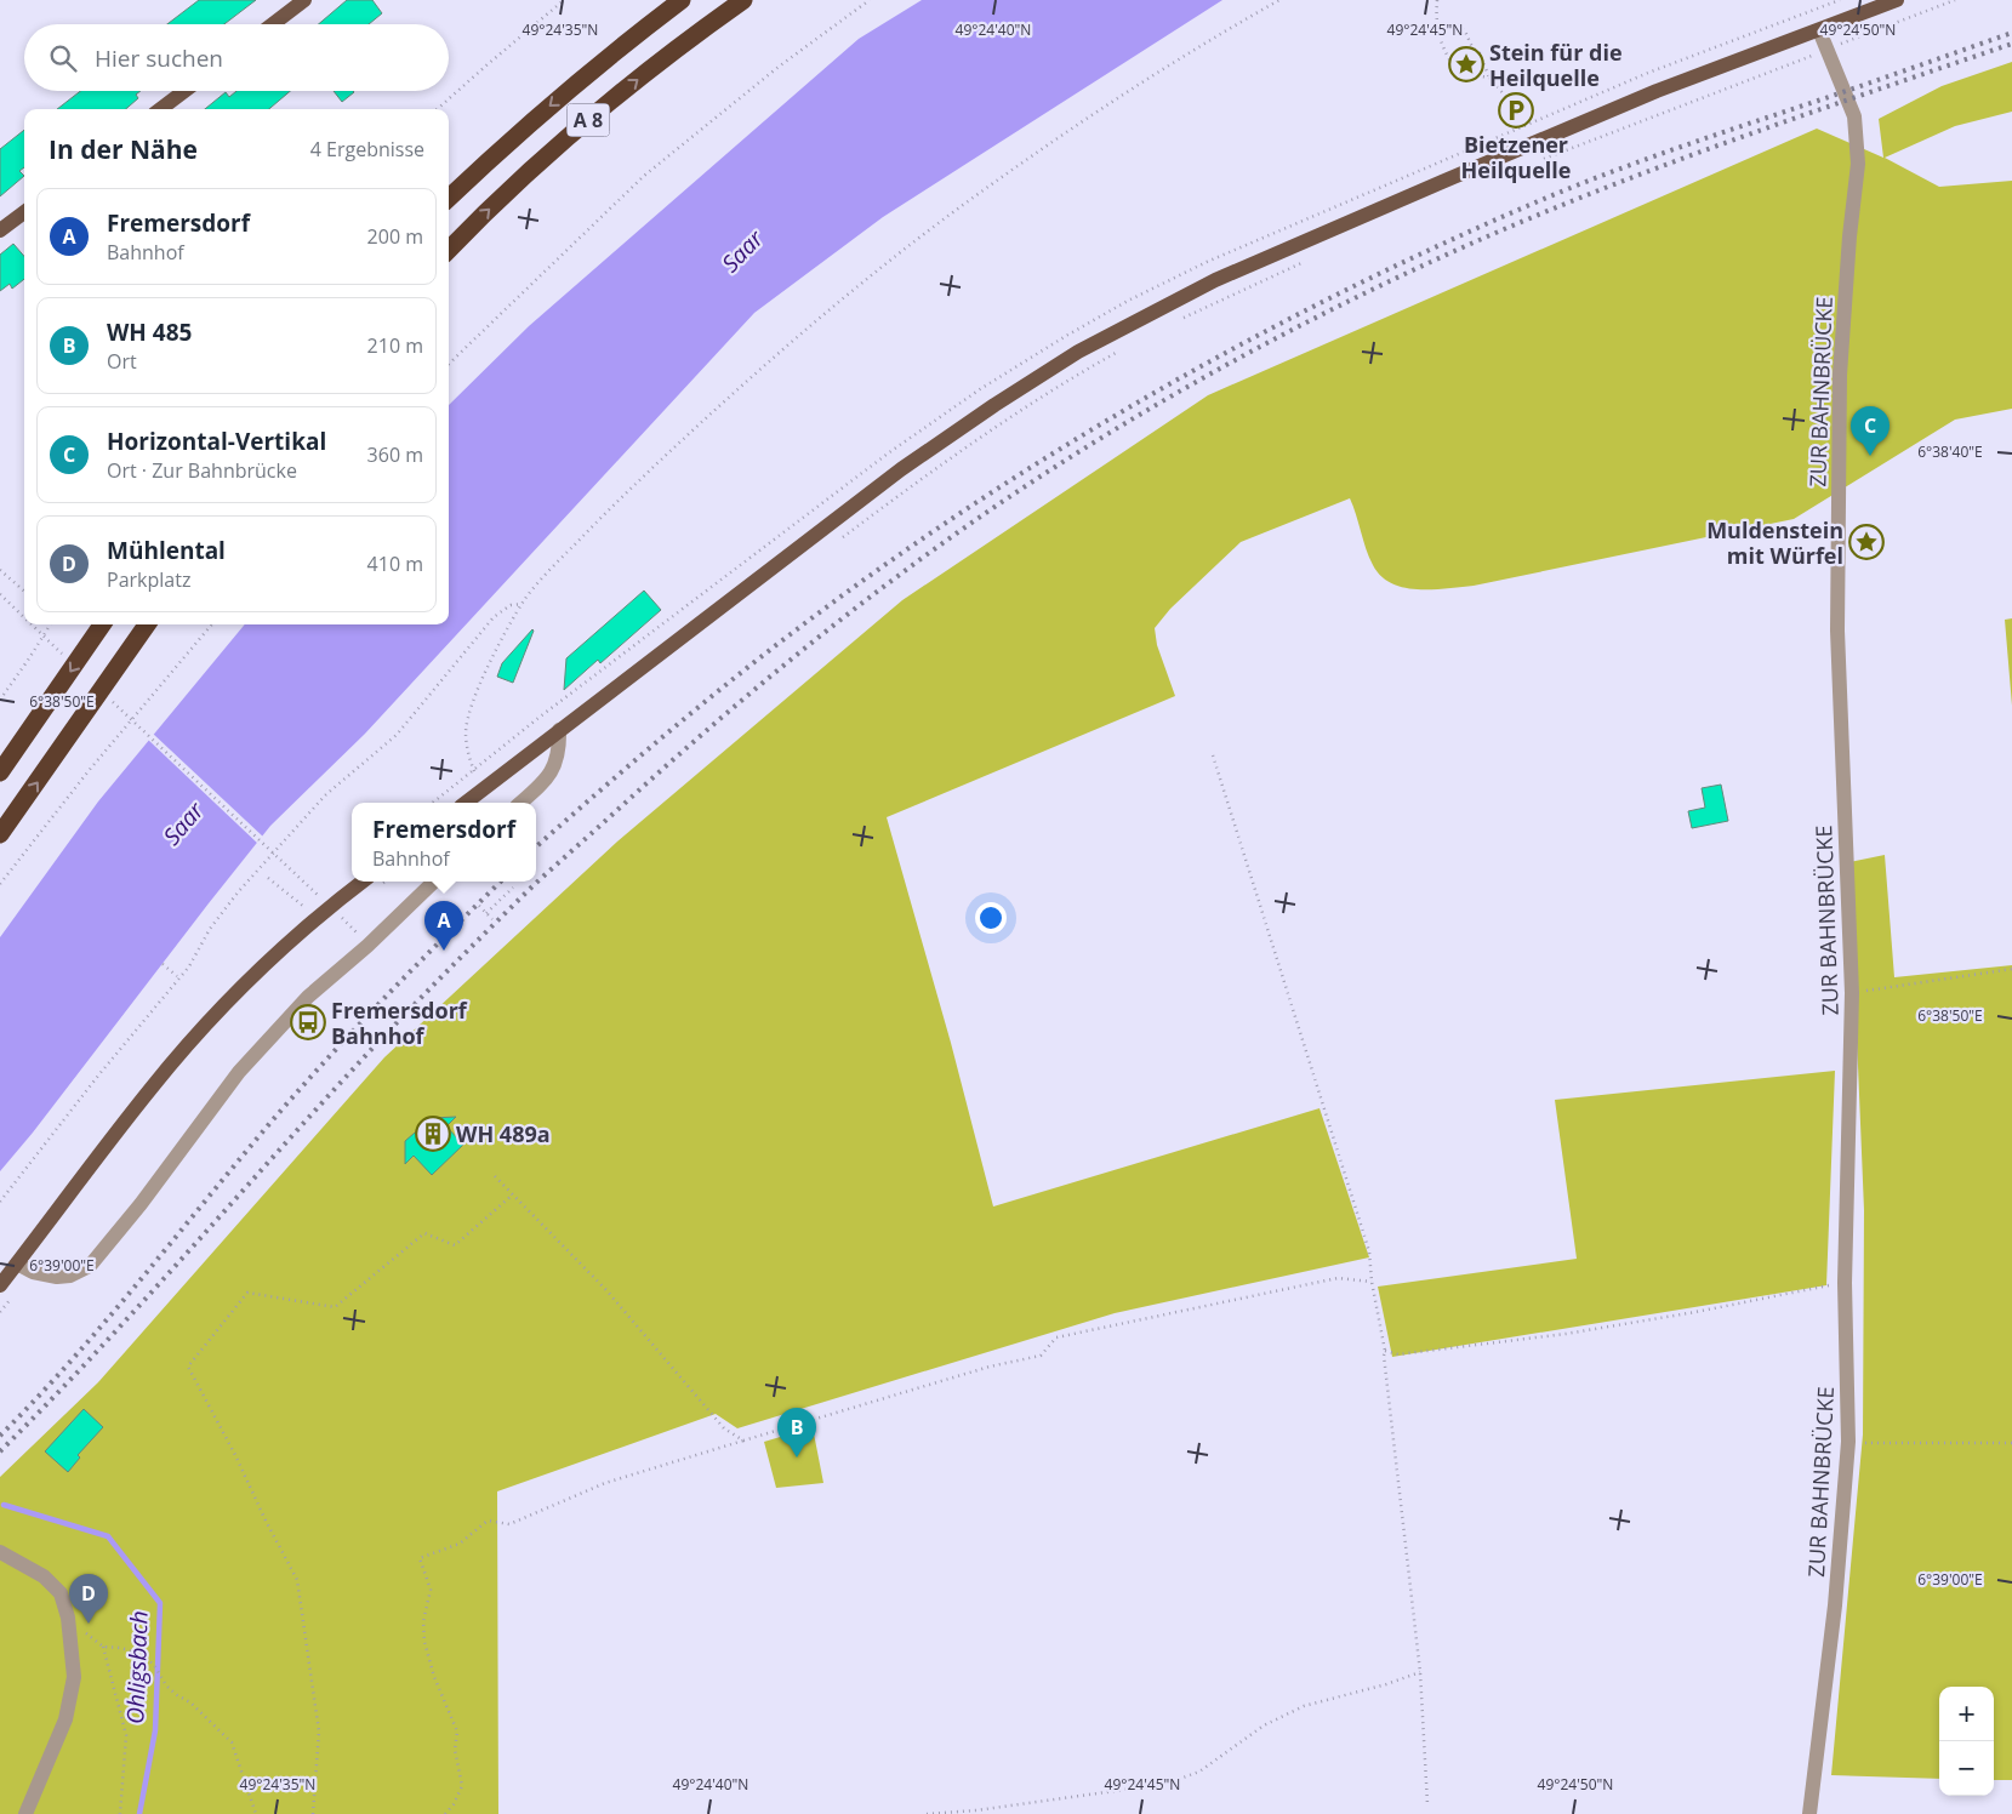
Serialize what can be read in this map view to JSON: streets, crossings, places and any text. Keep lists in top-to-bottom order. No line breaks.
{"streets":{"highway":["A 8"],"street":["ZUR BAHNBRÜCKE"]},"water":["Saar","Ohligsbach"],"places":{"place":["Stein für die Heilquelle","Muldenstein mit Würfel"],"parking":["Bietzener Heilquelle"],"bus stop":["Fremersdorf Bahnhof"],"building":["WH 489a"]},"page":{"search":"Hier suchen","heading":["In der Nähe","4 Ergebnisse"],"list":[{"mark":"A","name":"Fremersdorf","note":"Bahnhof","value":"200 m"},{"mark":"B","name":"WH 485","note":"Ort","value":"210 m"},{"mark":"C","name":"Horizontal-Vertikal","note":"Ort · Zur Bahnbrücke","value":"360 m"},{"mark":"D","name":"Mühlental","note":"Parkplatz","value":"410 m"}],"pins":["C","A","B","D"],"popup":["Fremersdorf","Bahnhof"],"map_buttons":["+","−"]},"coordinates":["49°24'35\"N","49°24'40\"N","49°24'45\"N","49°24'50\"N","6°38'40\"E","6°38'50\"E","6°39'00\"E"]}
